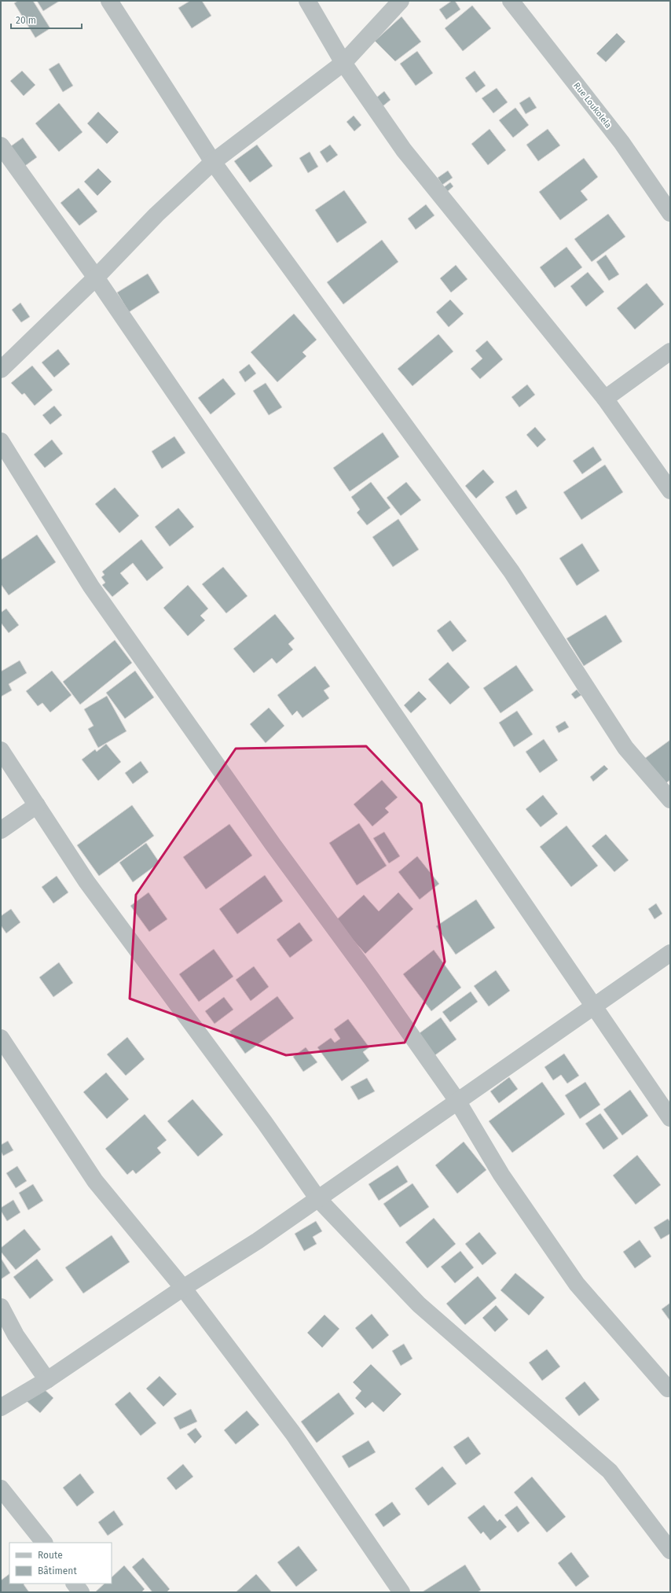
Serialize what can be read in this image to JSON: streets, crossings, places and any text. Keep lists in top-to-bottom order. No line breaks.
{"streets":{"street":["Rue Loukolela"]},"legend":["Route","Bâtiment"],"scale_bar":"20 m"}
